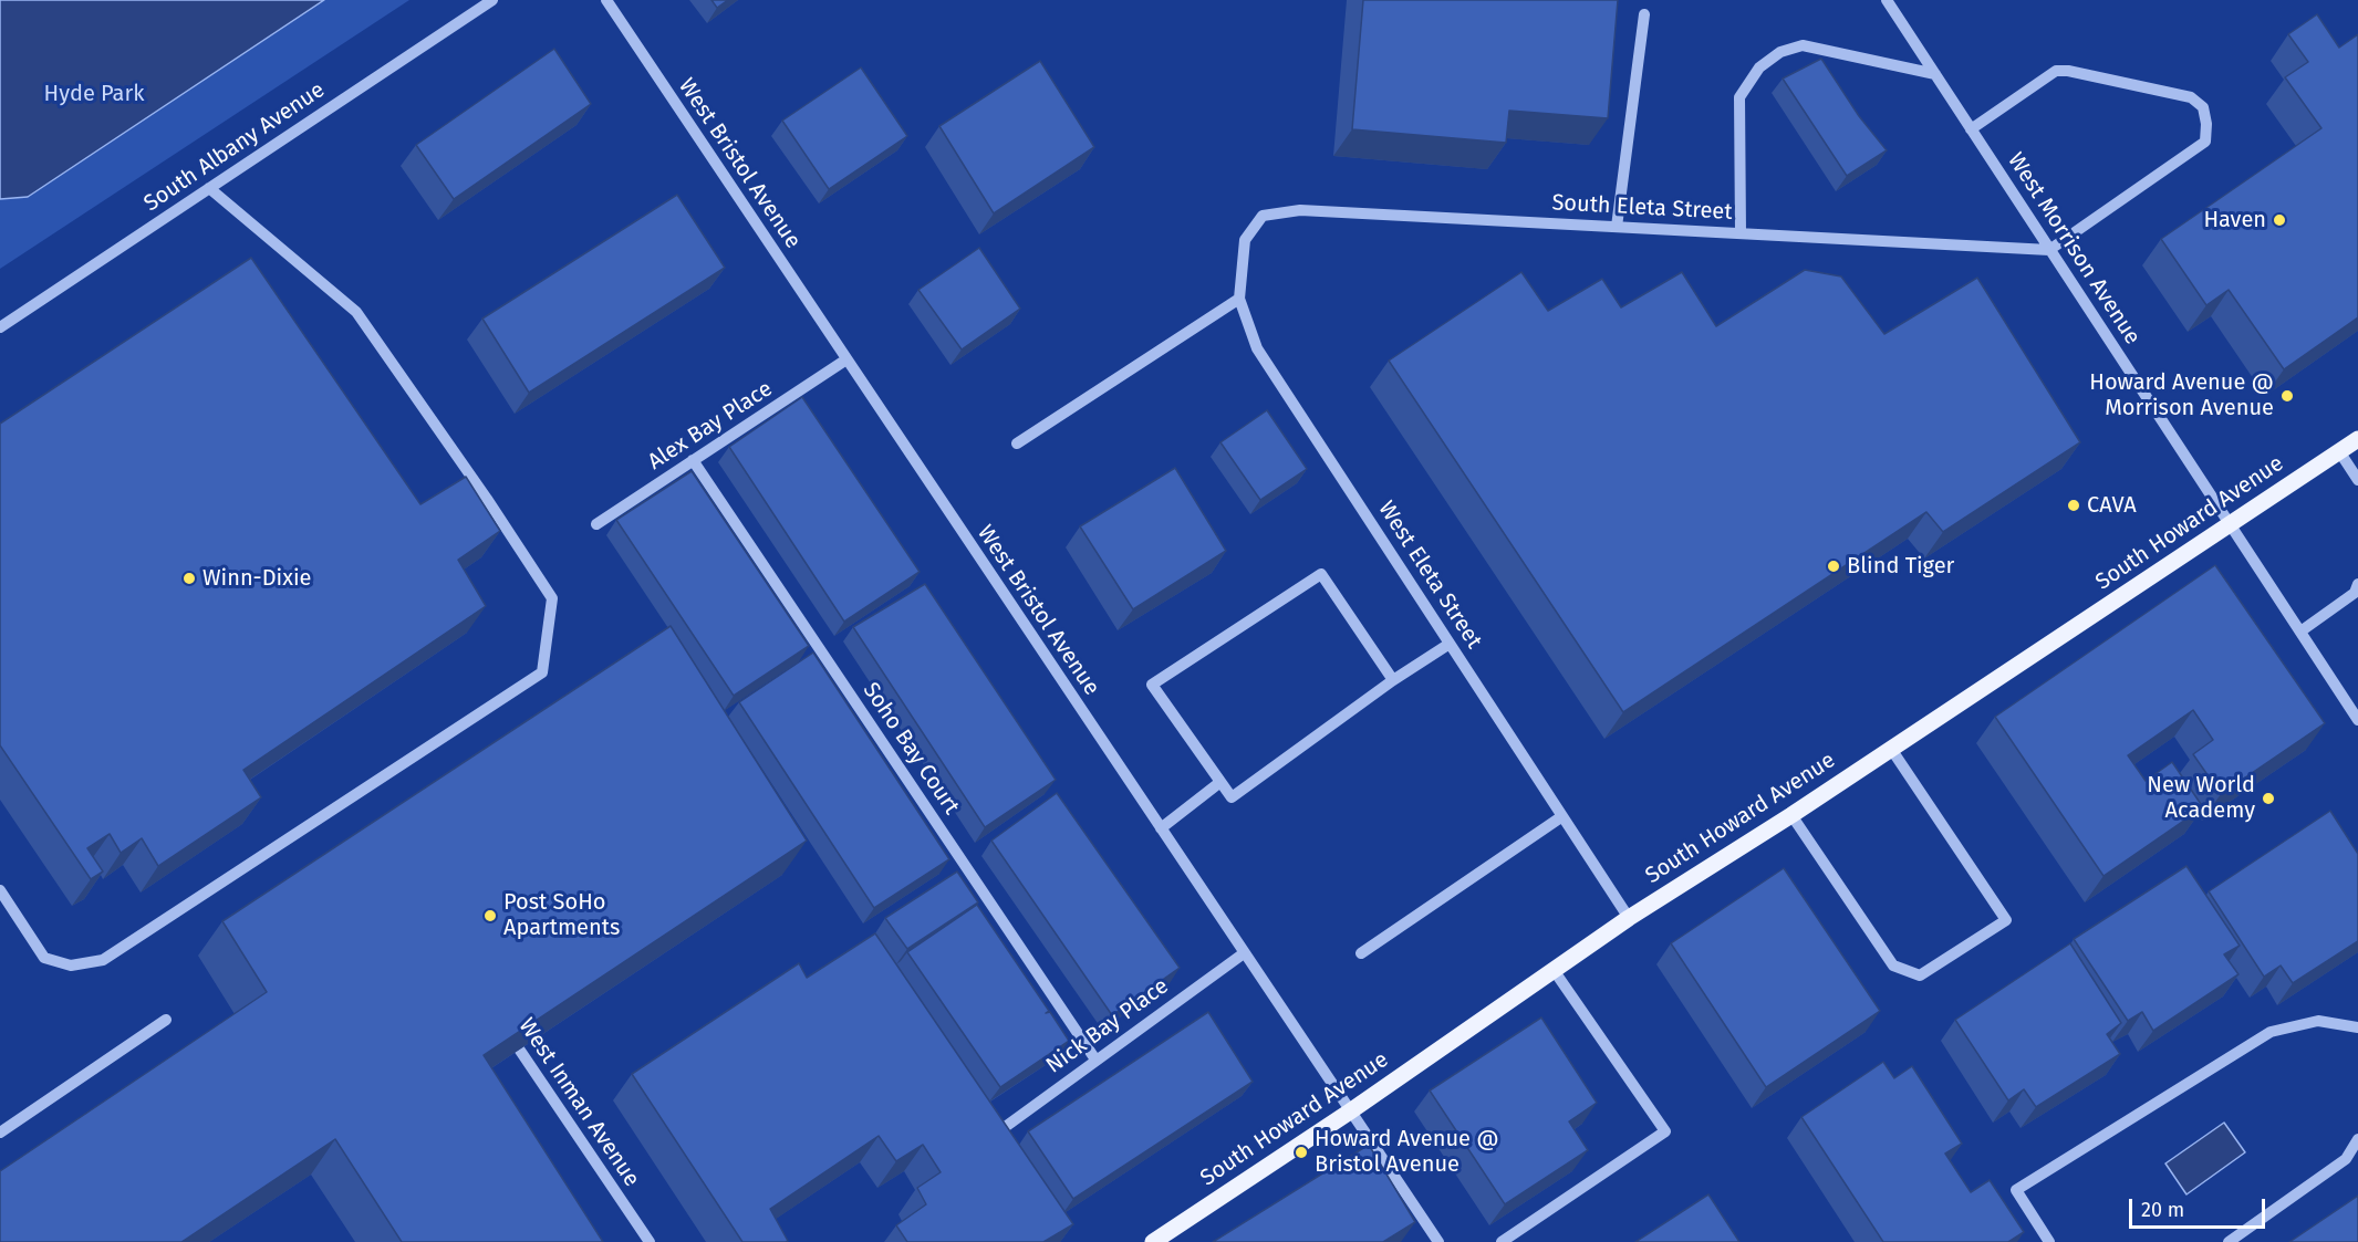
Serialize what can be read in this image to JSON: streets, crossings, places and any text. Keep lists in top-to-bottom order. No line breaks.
{"streets":{"main road":["South Howard Avenue"],"street":["South Albany Avenue","West Bristol Avenue","South Eleta Street","West Morrison Avenue","Alex Bay Place","West Eleta Street","Soho Bay Court","Nick Bay Place","West Inman Avenue"]},"crossings":[["West Bristol Avenue","Alex Bay Place"],["West Bristol Avenue","South Howard Avenue"],["West Bristol Avenue","Nick Bay Place"],["South Eleta Street","West Morrison Avenue"],["South Eleta Street","West Eleta Street"],["West Morrison Avenue","South Howard Avenue"],["Alex Bay Place","Soho Bay Court"],["South Howard Avenue","West Eleta Street"],["Soho Bay Court","Nick Bay Place"]],"parks":["Hyde Park"],"places":["Haven","Howard Avenue @ Morrison Avenue","CAVA","Blind Tiger","Winn-Dixie","New World Academy","Post SoHo Apartments","Howard Avenue @ Bristol Avenue"],"scale_bar":"20 m"}
